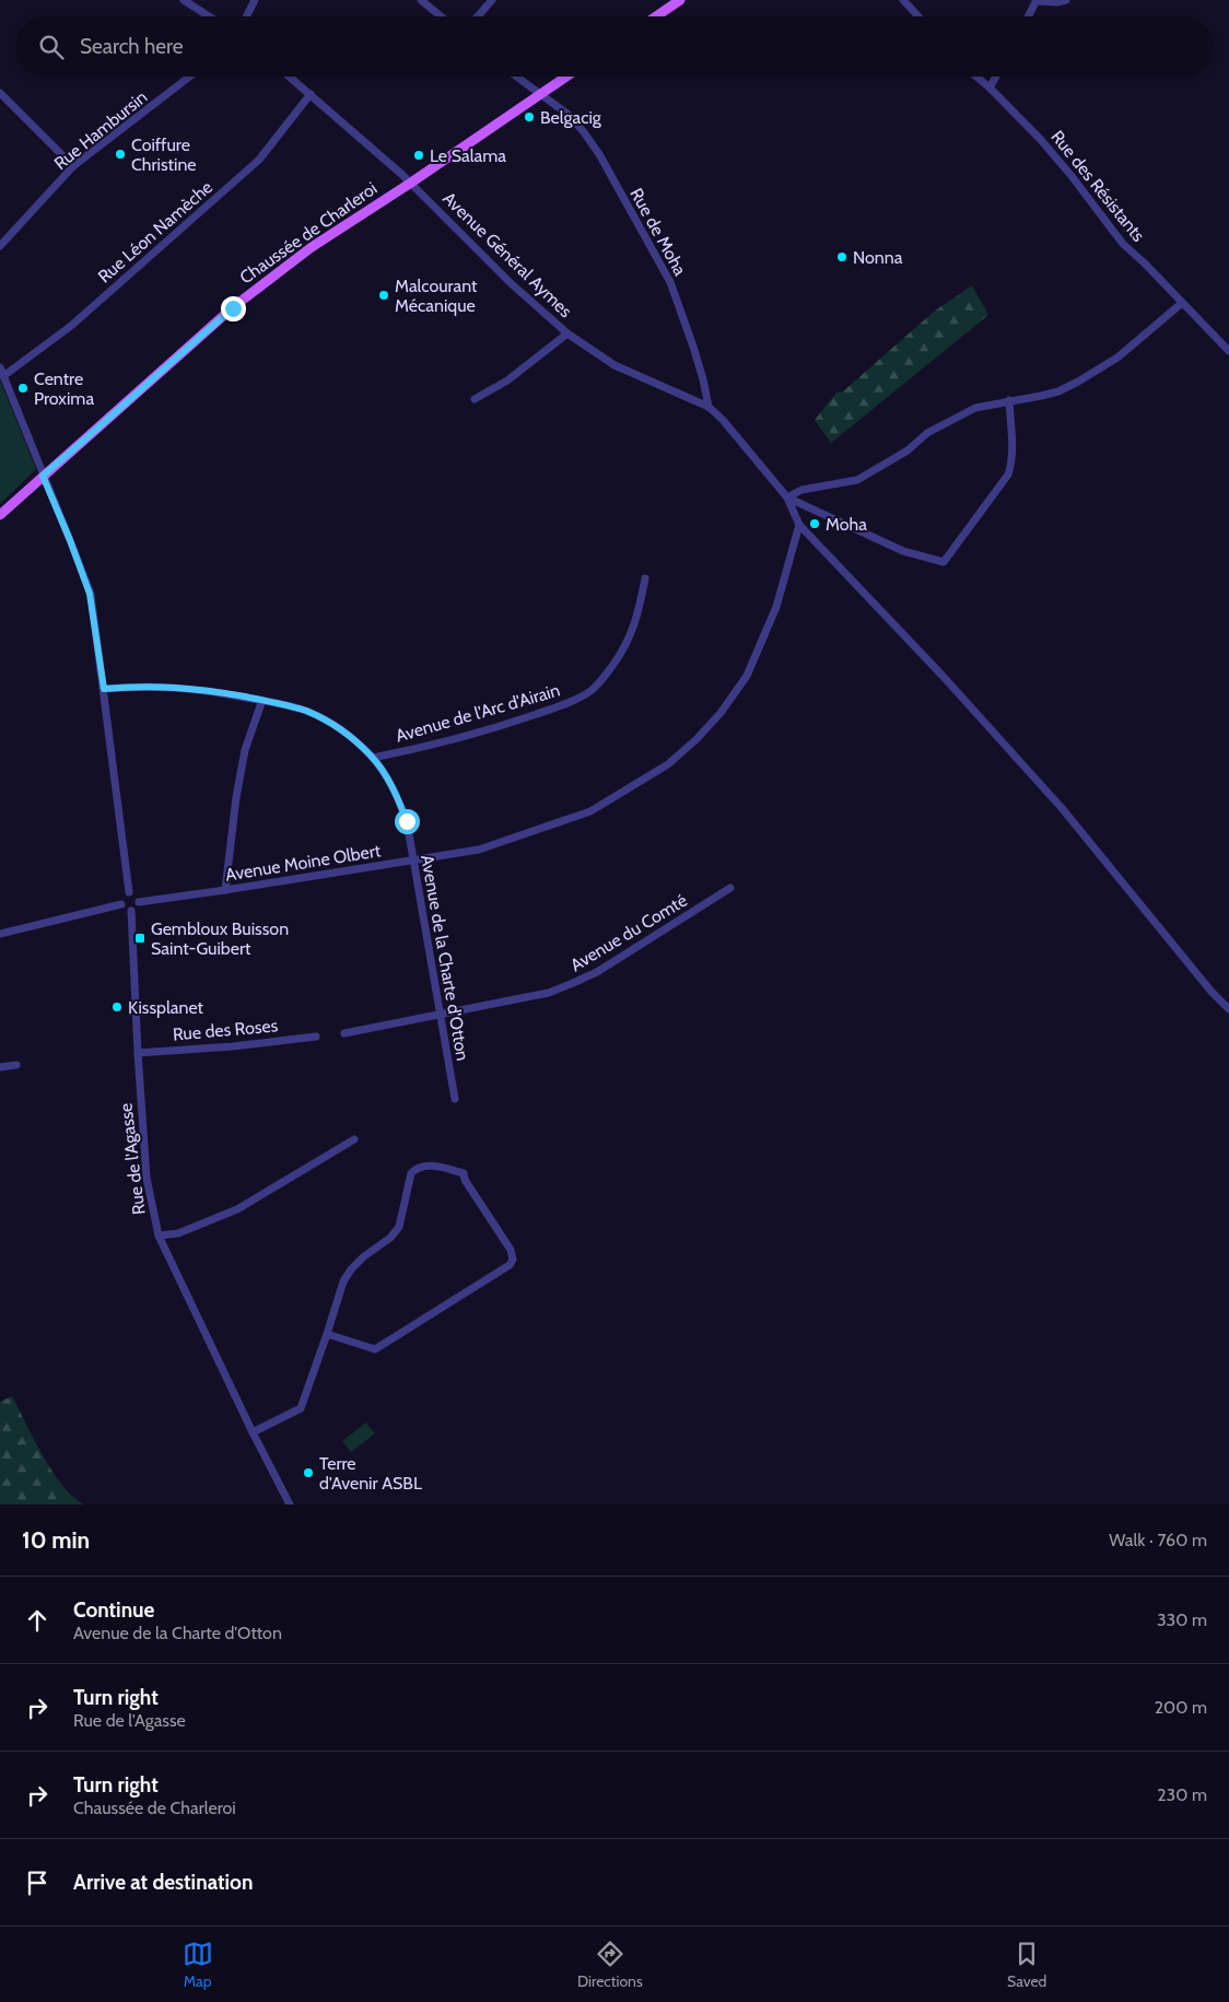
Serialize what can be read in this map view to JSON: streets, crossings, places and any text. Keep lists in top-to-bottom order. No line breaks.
{"streets":{"main road":["Chaussée de Charleroi"],"street":["Rue Hambursin","Rue des Résistants","Rue Léon Namèche","Rue de Moha","Avenue Général Aymes","Avenue de l'Arc d'Airain","Avenue Moine Olbert","Avenue du Comté","Avenue de la Charte d'Otton","Rue des Roses","Rue de l'Agasse"]},"crossings":[["Rue Léon Namèche","Avenue Général Aymes"],["Rue de Moha","Chaussée de Charleroi"],["Rue de Moha","Avenue Général Aymes"],["Chaussée de Charleroi","Avenue Général Aymes"],["Avenue de l'Arc d'Airain","Avenue de la Charte d'Otton"],["Avenue Moine Olbert","Avenue de la Charte d'Otton"],["Avenue Moine Olbert","Rue de l'Agasse"],["Avenue du Comté","Avenue de la Charte d'Otton"],["Rue des Roses","Rue de l'Agasse"]],"places":{"other":["Belgacig","Coiffure Christine","Le Salama","Nonna","Malcourant Mécanique","Centre Proxima","Moha","Kissplanet","Terre d'Avenir ASBL"],"transit":["Gembloux Buisson Saint-Guibert"]},"page":{"search":"Search here","heading":["10 min","Walk · 760 m"],"list":[["Continue","Avenue de la Charte d'Otton","330 m"],["Turn right","Rue de l'Agasse","200 m"],["Turn right","Chaussée de Charleroi","230 m"],"Arrive at destination"],"nav":["Map","Directions","Saved"]}}
